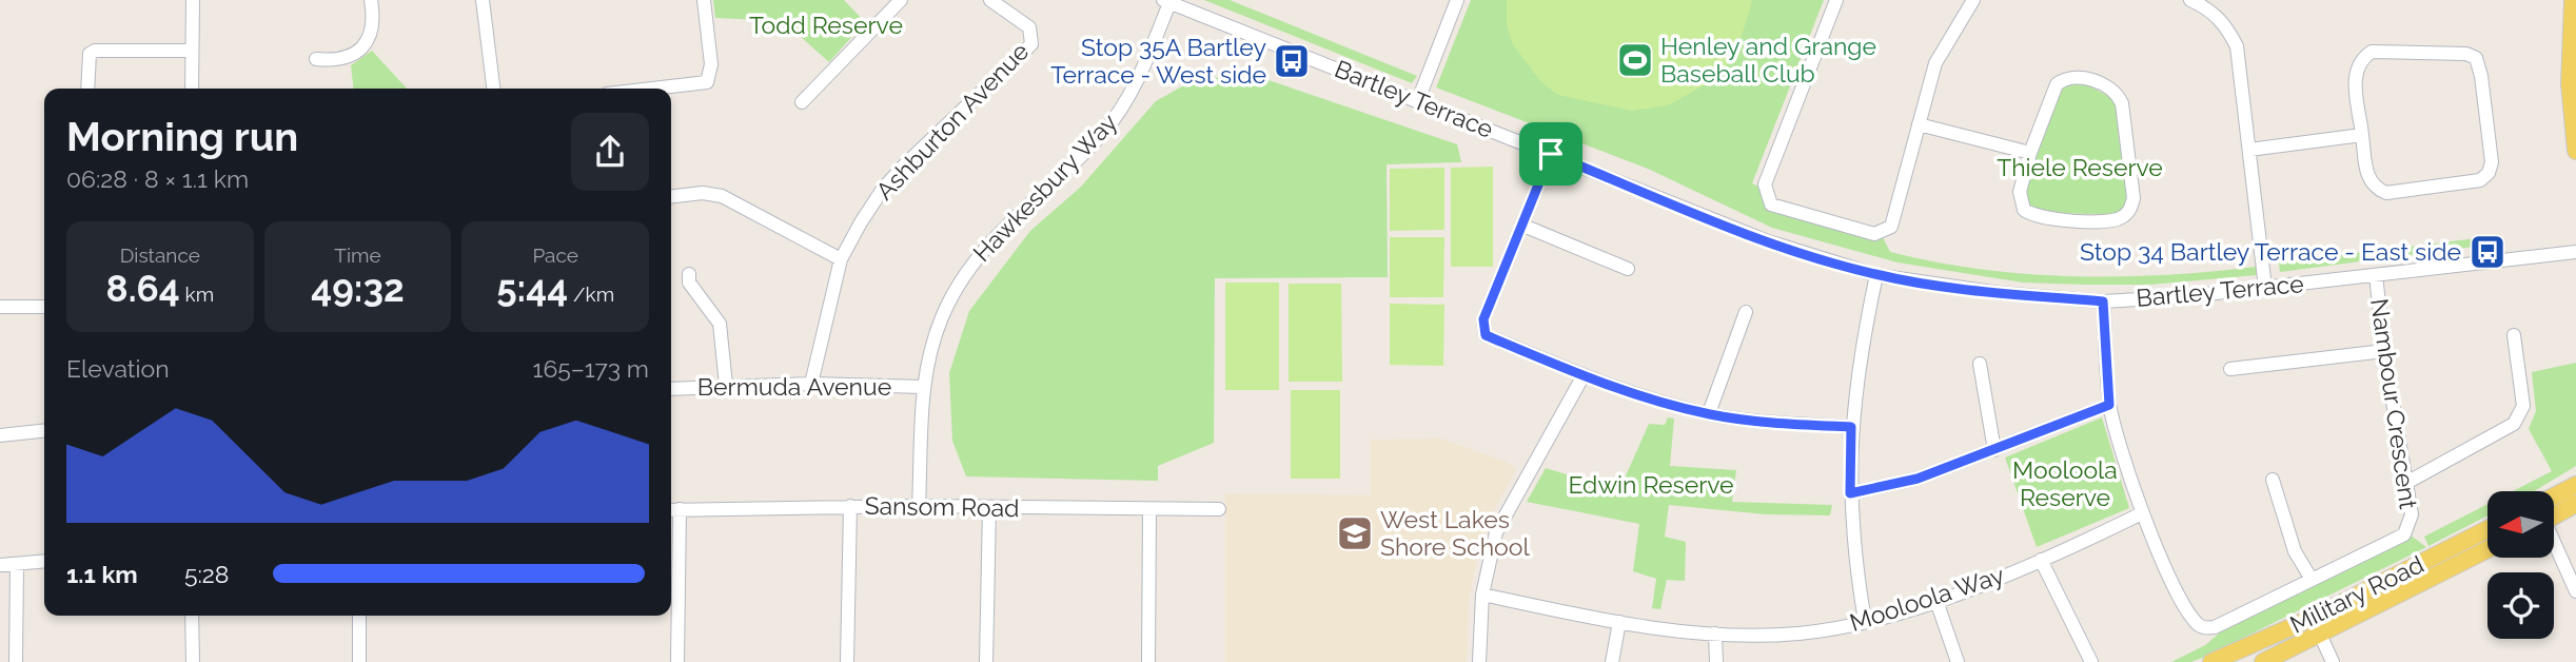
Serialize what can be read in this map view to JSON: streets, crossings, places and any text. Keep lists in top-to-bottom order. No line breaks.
{"streets":{"main road":["Military Road"],"street":["Bartley Terrace","Ashburton Avenue","Hawkesbury Way","Bermuda Avenue","Nambour Crescent","Sansom Road","Mooloola Way"]},"crossings":[["Bartley Terrace","Hawkesbury Way"],["Bartley Terrace","Nambour Crescent"],["Ashburton Avenue","Bermuda Avenue"],["Hawkesbury Way","Bermuda Avenue"],["Hawkesbury Way","Sansom Road"],["Nambour Crescent","Mooloola Way"]],"parks":["Todd Reserve","Thiele Reserve","Mooloola Reserve","Edwin Reserve"],"places":{"sports":["Henley and Grange Baseball Club"],"bus stop":["Stop 35A Bartley Terrace - West side","Stop 34 Bartley Terrace - East side"],"school or university":["West Lakes Shore School"]},"north":"left","page":{"heading":["Morning run","06:28 · 8 × 1.1 km"],"stats":[["Distance","8.64 km"],["Time","49:32"],["Pace","5:44 /km"]],"chart":["Elevation","165–173 m"],"list":[{"name":"1.1 km","note":"5:28"}]}}
